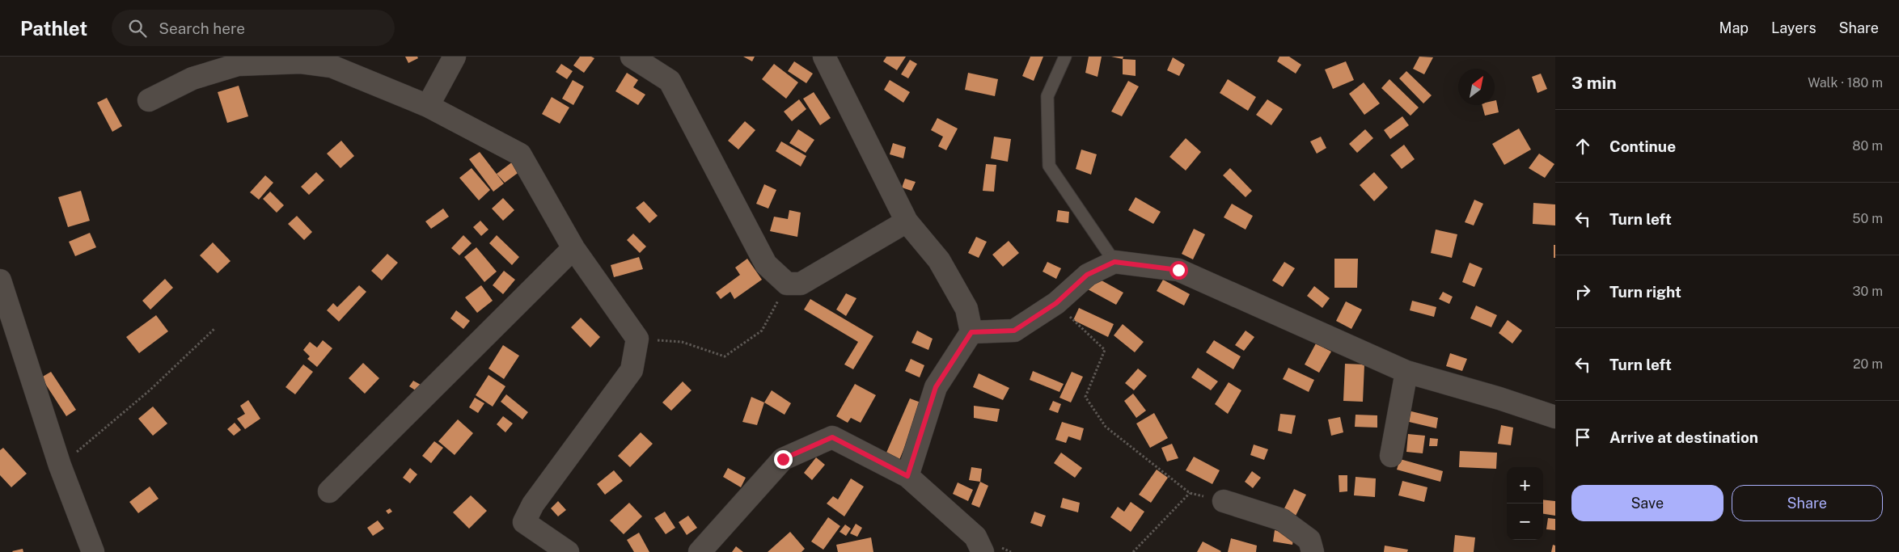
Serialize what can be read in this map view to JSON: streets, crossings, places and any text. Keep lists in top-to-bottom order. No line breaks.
{"north":"top right","page":{"header":"Pathlet","search":"Search here","nav":["Map","Layers","Share"],"heading":["3 min","Walk · 180 m"],"list":[["Continue","80 m"],["Turn left","50 m"],["Turn right","30 m"],["Turn left","20 m"],"Arrive at destination"],"map_buttons":["+","−"],"buttons":["Save","Share"]}}
